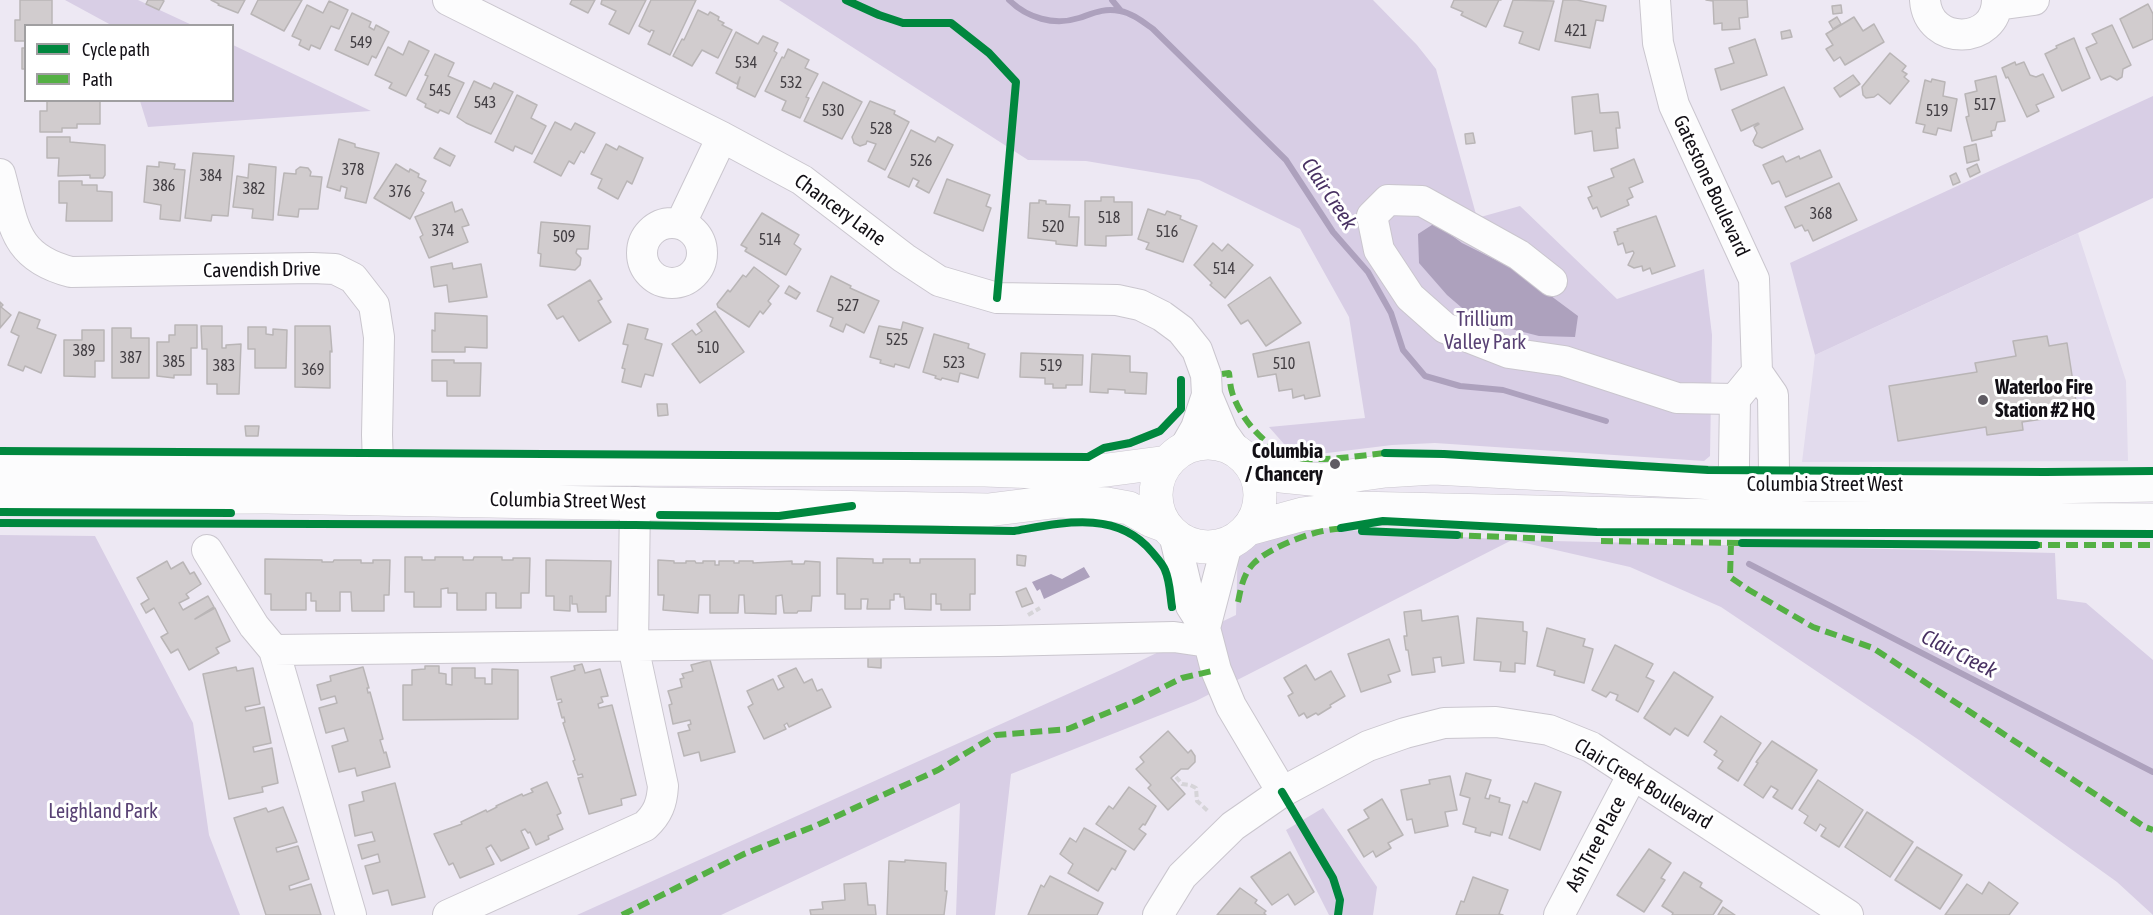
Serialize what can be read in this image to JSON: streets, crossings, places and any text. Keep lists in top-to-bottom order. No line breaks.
{"streets":{"main road":["Columbia Street West"],"street":["Gatestone Boulevard","Chancery Lane","Cavendish Drive","Clair Creek Boulevard","Ash Tree Place"]},"crossings":[["Chancery Lane","Columbia Street West"],["Cavendish Drive","Columbia Street West"],["Clair Creek Boulevard","Ash Tree Place"]],"water":["Clair Creek"],"parks":["Trillium Valley Park","Leighland Park"],"places":["Waterloo Fire Station #2 HQ","Columbia / Chancery"],"house_numbers":["421","549","534","532","545","543","517","530","519","528","526","378","384","386","382","376","368","518","520","374","516","509","514","514","527","525","510","389","387","385","523","510","383","519","369"],"legend":["Cycle path","Path"]}
